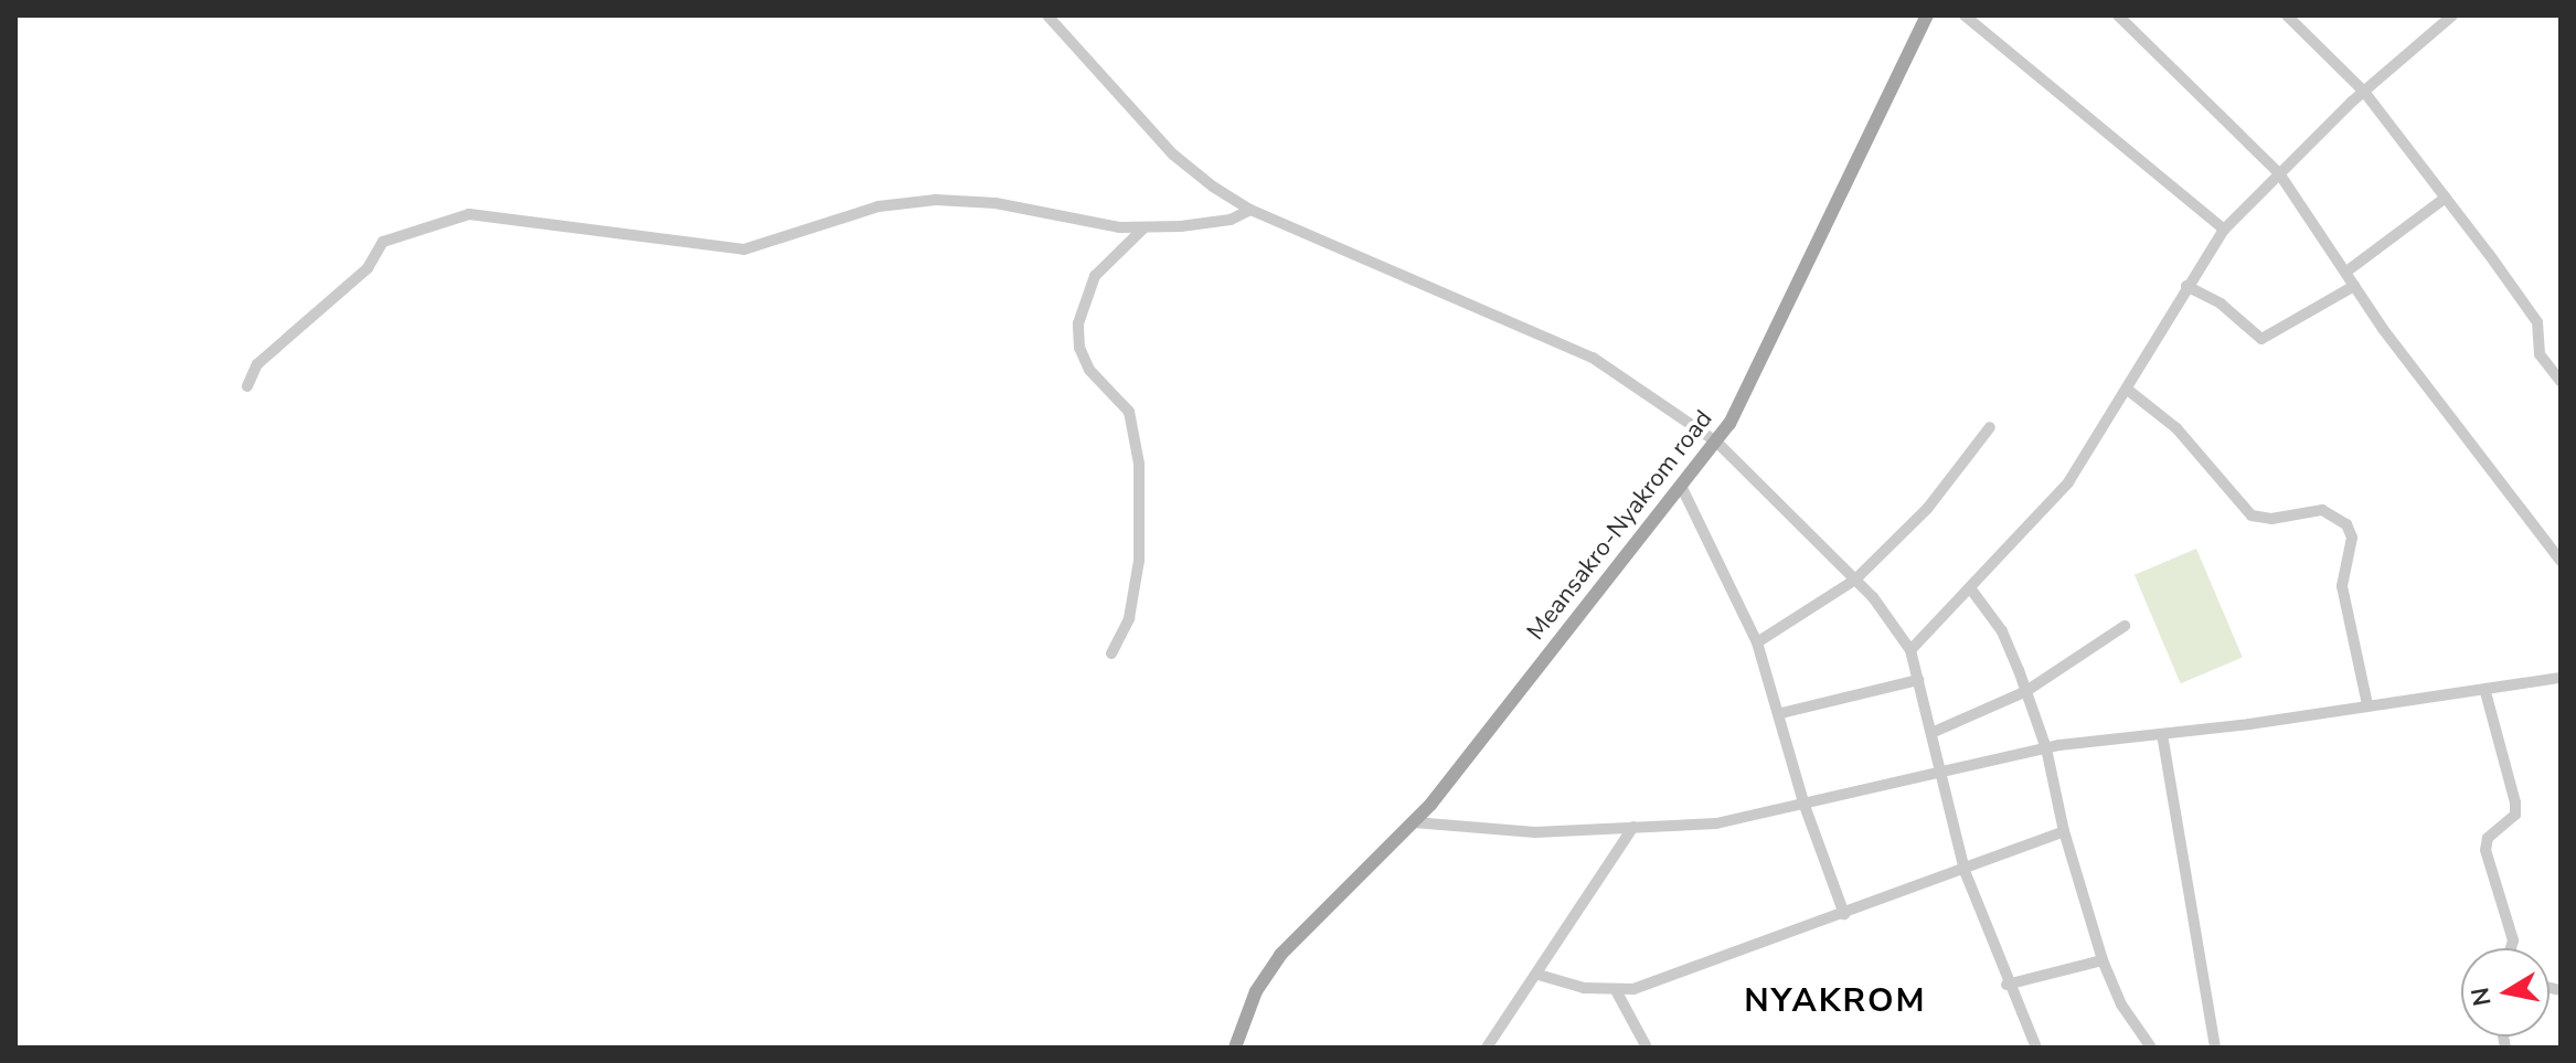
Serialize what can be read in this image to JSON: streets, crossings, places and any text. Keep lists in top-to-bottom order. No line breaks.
{"streets":{"main road":["Meansakro-Nyakrom road"]},"districts":["NYAKROM"],"north":"left"}
